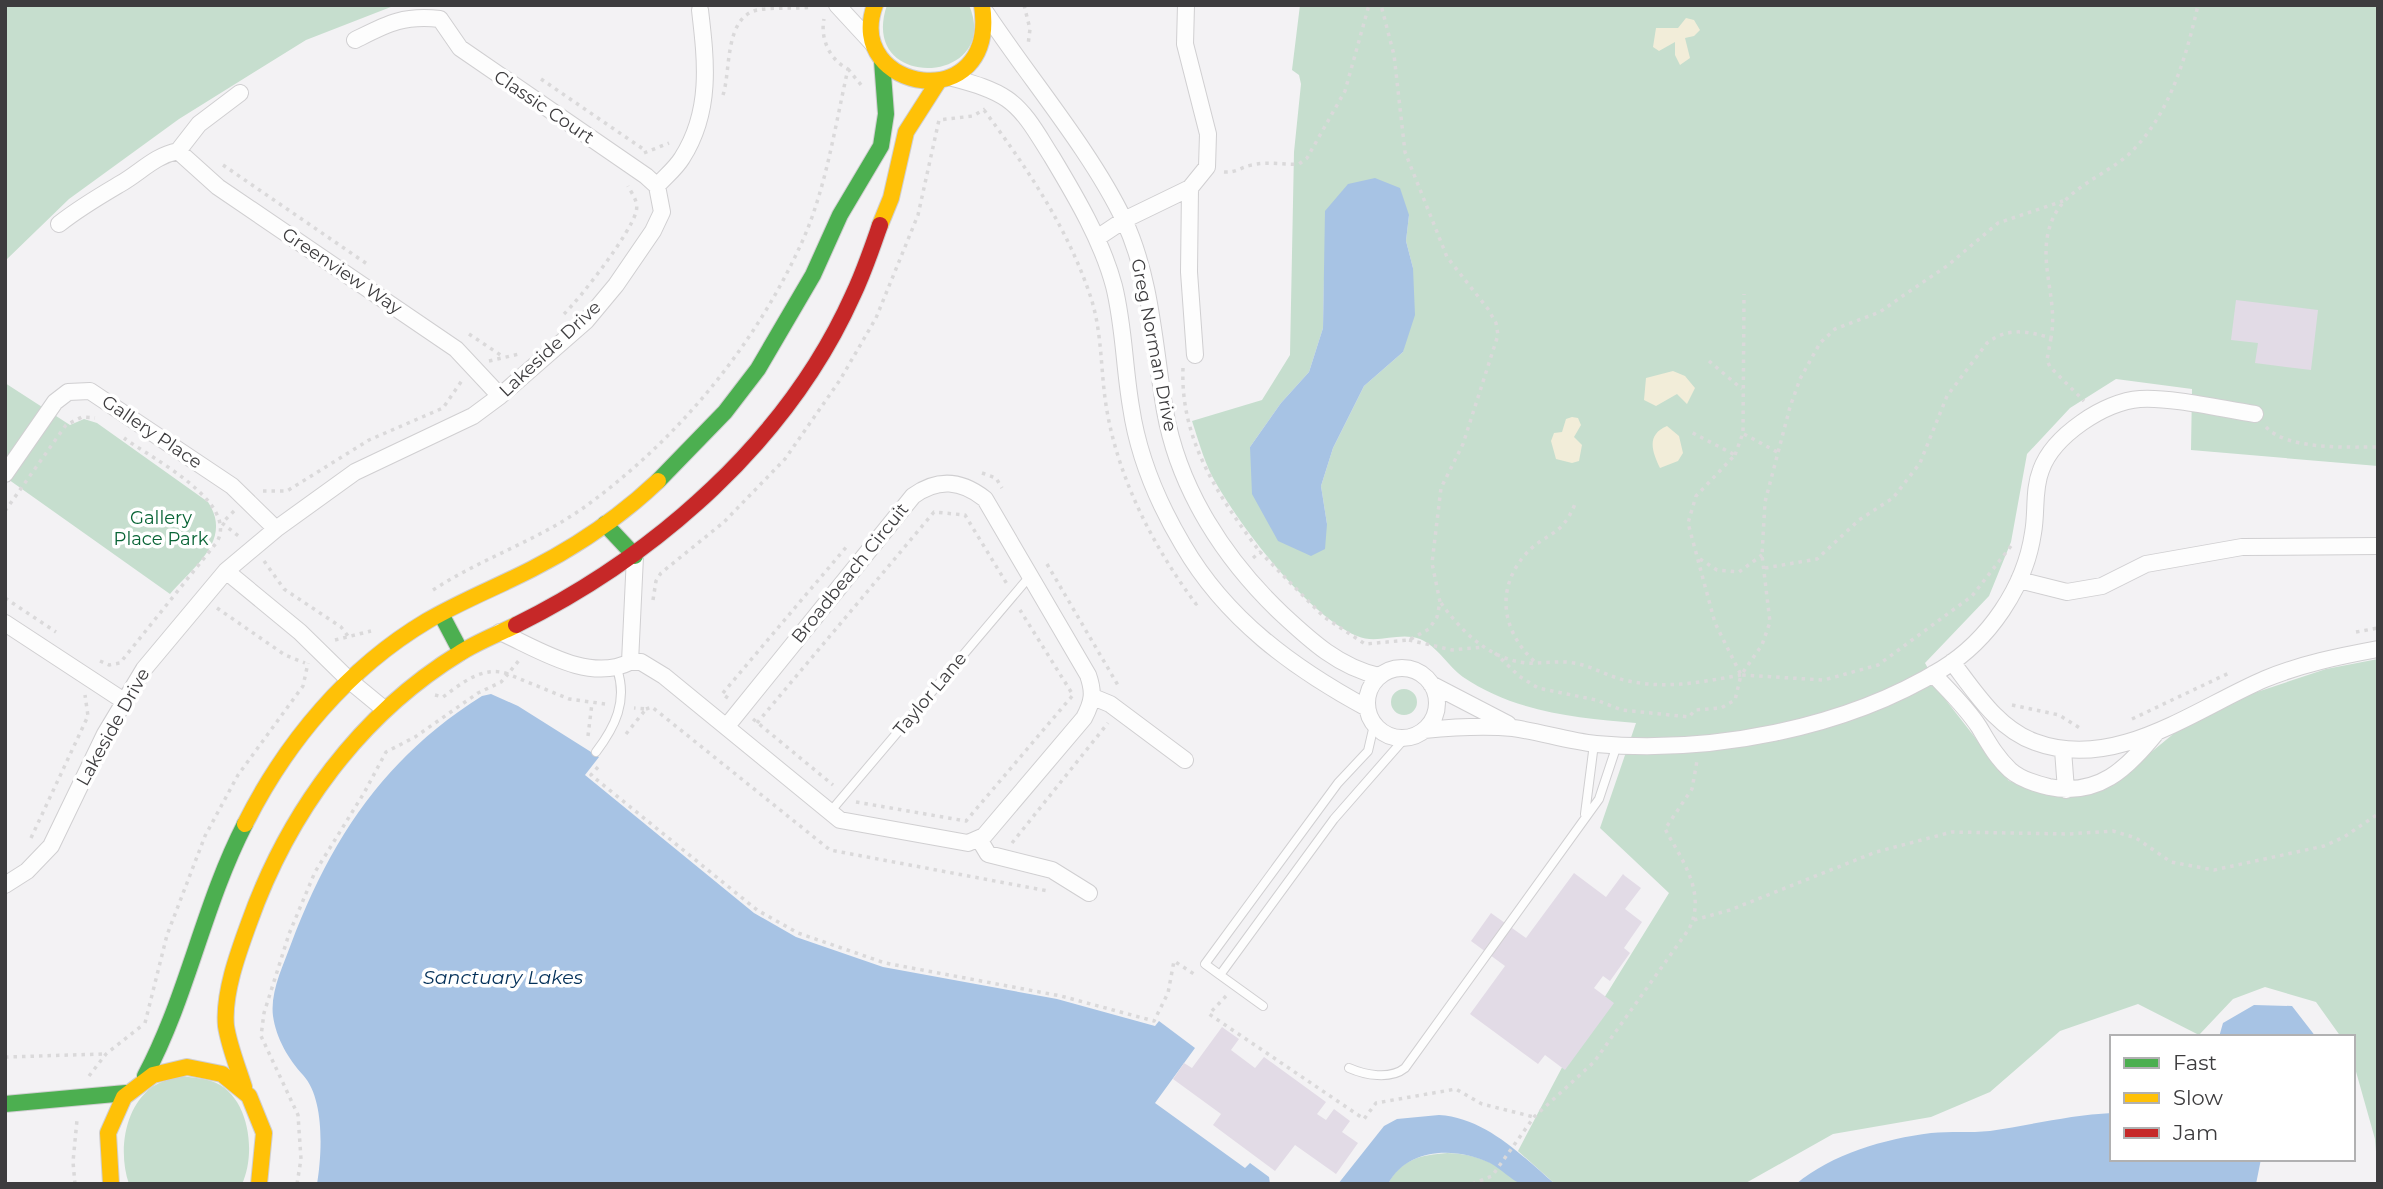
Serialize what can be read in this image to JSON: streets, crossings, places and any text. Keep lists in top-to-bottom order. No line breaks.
{"streets":{"street":["Classic Court","Greenview Way","Greg Norman Drive","Lakeside Drive","Gallery Place","Broadbeach Circuit"],"lane":["Taylor Lane"]},"crossings":[["Classic Court","Lakeside Drive"],["Greenview Way","Lakeside Drive"],["Lakeside Drive","Gallery Place"],["Broadbeach Circuit","Taylor Lane"]],"water":["Sanctuary Lakes"],"parks":["Gallery Place Park"],"legend":["Fast","Slow","Jam"]}
